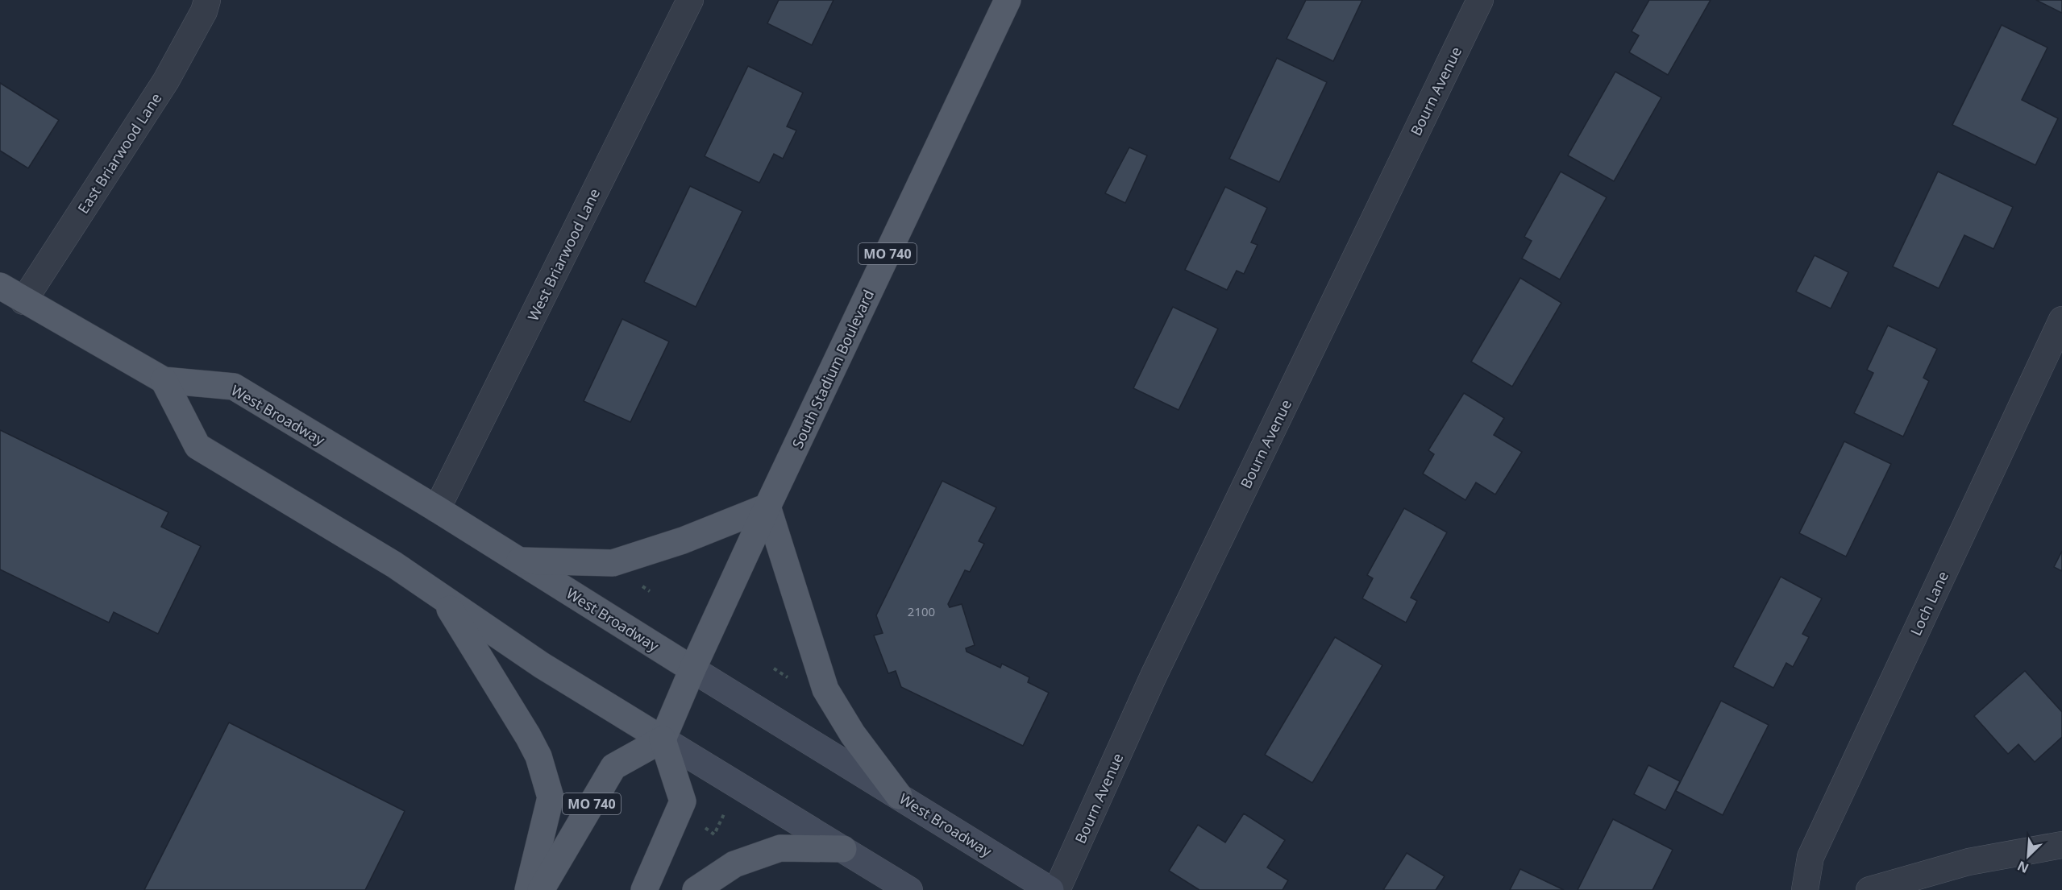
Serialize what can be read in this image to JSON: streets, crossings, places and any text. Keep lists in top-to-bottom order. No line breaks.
{"streets":{"main road":["MO 740","South Stadium Boulevard","West Broadway"],"street":["Bourn Avenue","East Briarwood Lane","West Briarwood Lane","Loch Lane"]},"crossings":[["East Briarwood Lane","West Broadway"],["MO 740","South Stadium Boulevard"],["West Briarwood Lane","West Broadway"],["South Stadium Boulevard","West Broadway"]],"house_numbers":["2100"],"north":"bottom left"}
